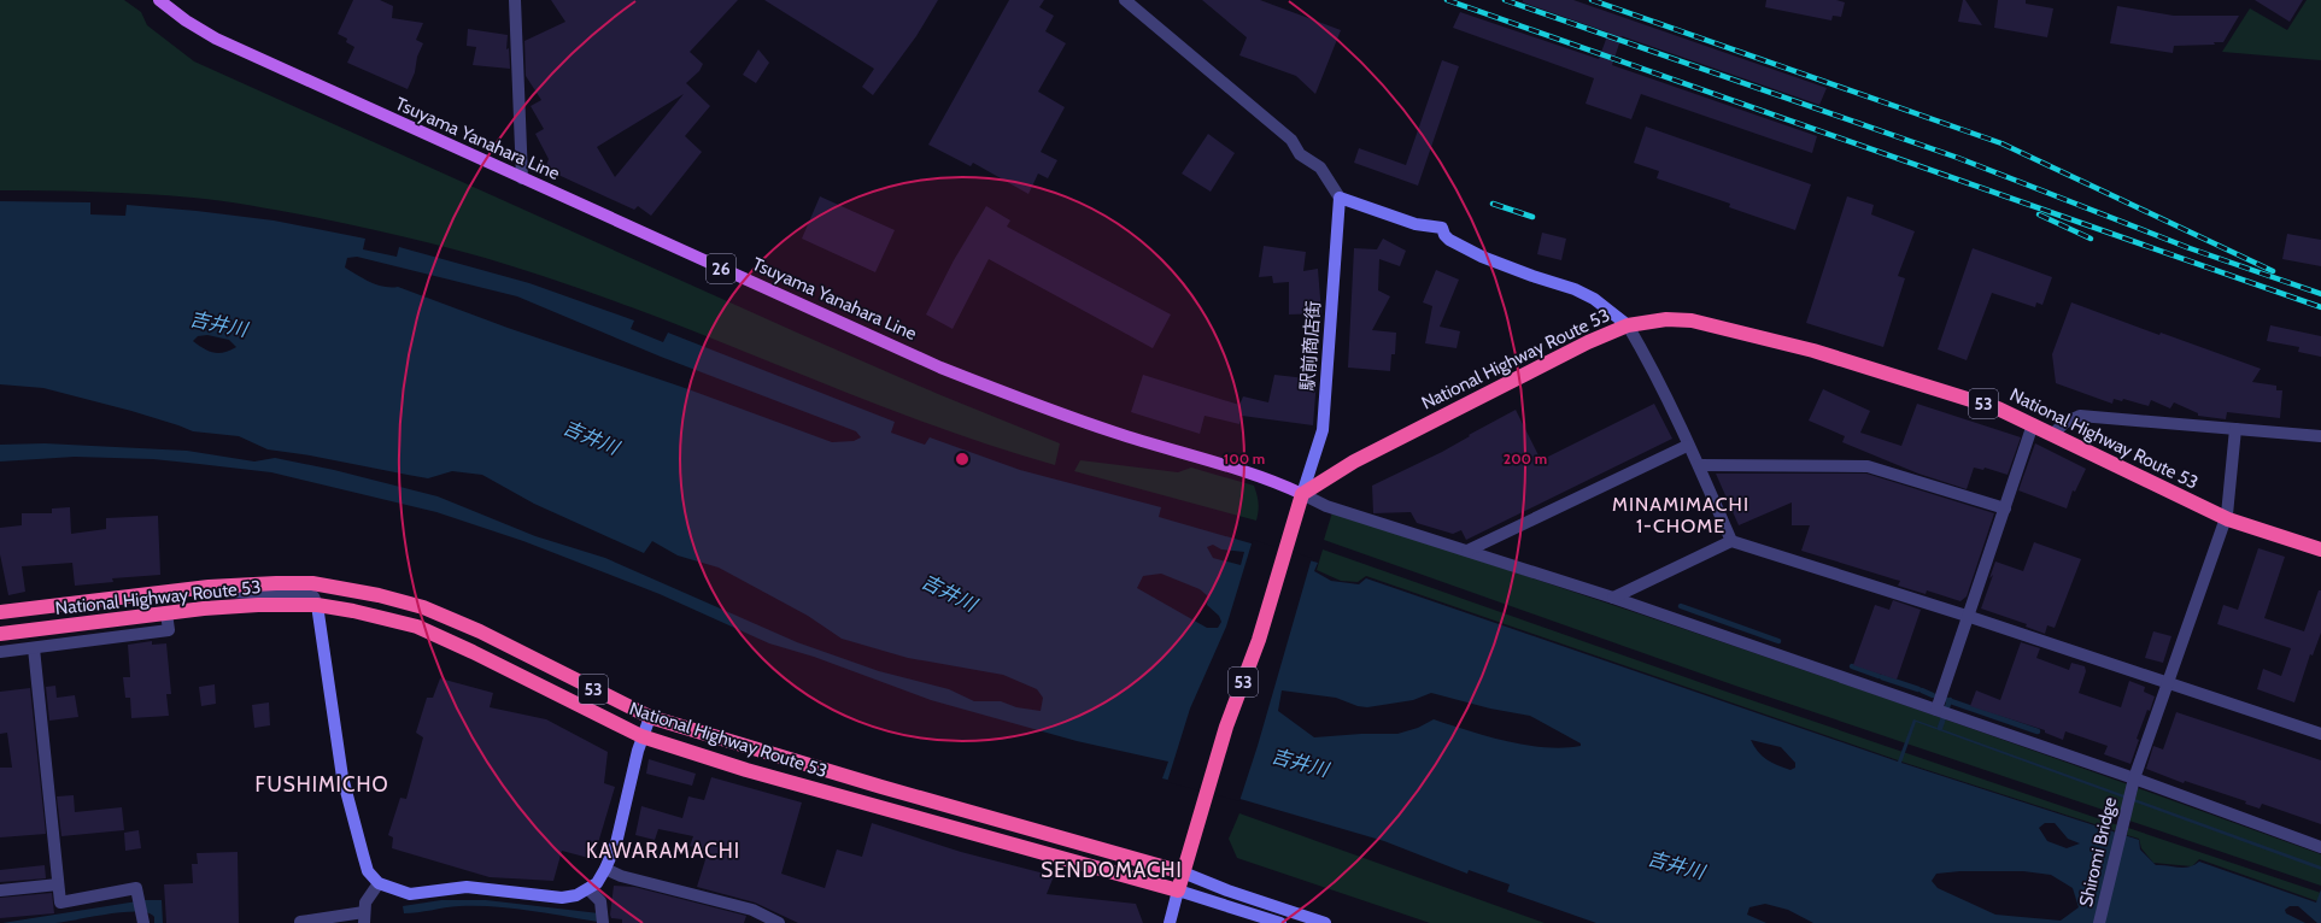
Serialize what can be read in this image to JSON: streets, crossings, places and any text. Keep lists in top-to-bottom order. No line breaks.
{"streets":{"highway":["National Highway Route 53","53"],"main road":["Tsuyama Yanahara Line","26"],"street":["駅前商店街","Shiromi Bridge"]},"crossings":[["Tsuyama Yanahara Line","駅前商店街"],["Tsuyama Yanahara Line","National Highway Route 53"],["Tsuyama Yanahara Line","53"],["駅前商店街","National Highway Route 53"],["駅前商店街","53"],["National Highway Route 53","53"],["National Highway Route 53","Shiromi Bridge"]],"districts":["MINAMIMACHI 1-CHOME","FUSHIMICHO","KAWARAMACHI","SENDOMACHI"],"water":["吉井川"],"rings":["100 m","200 m"]}
